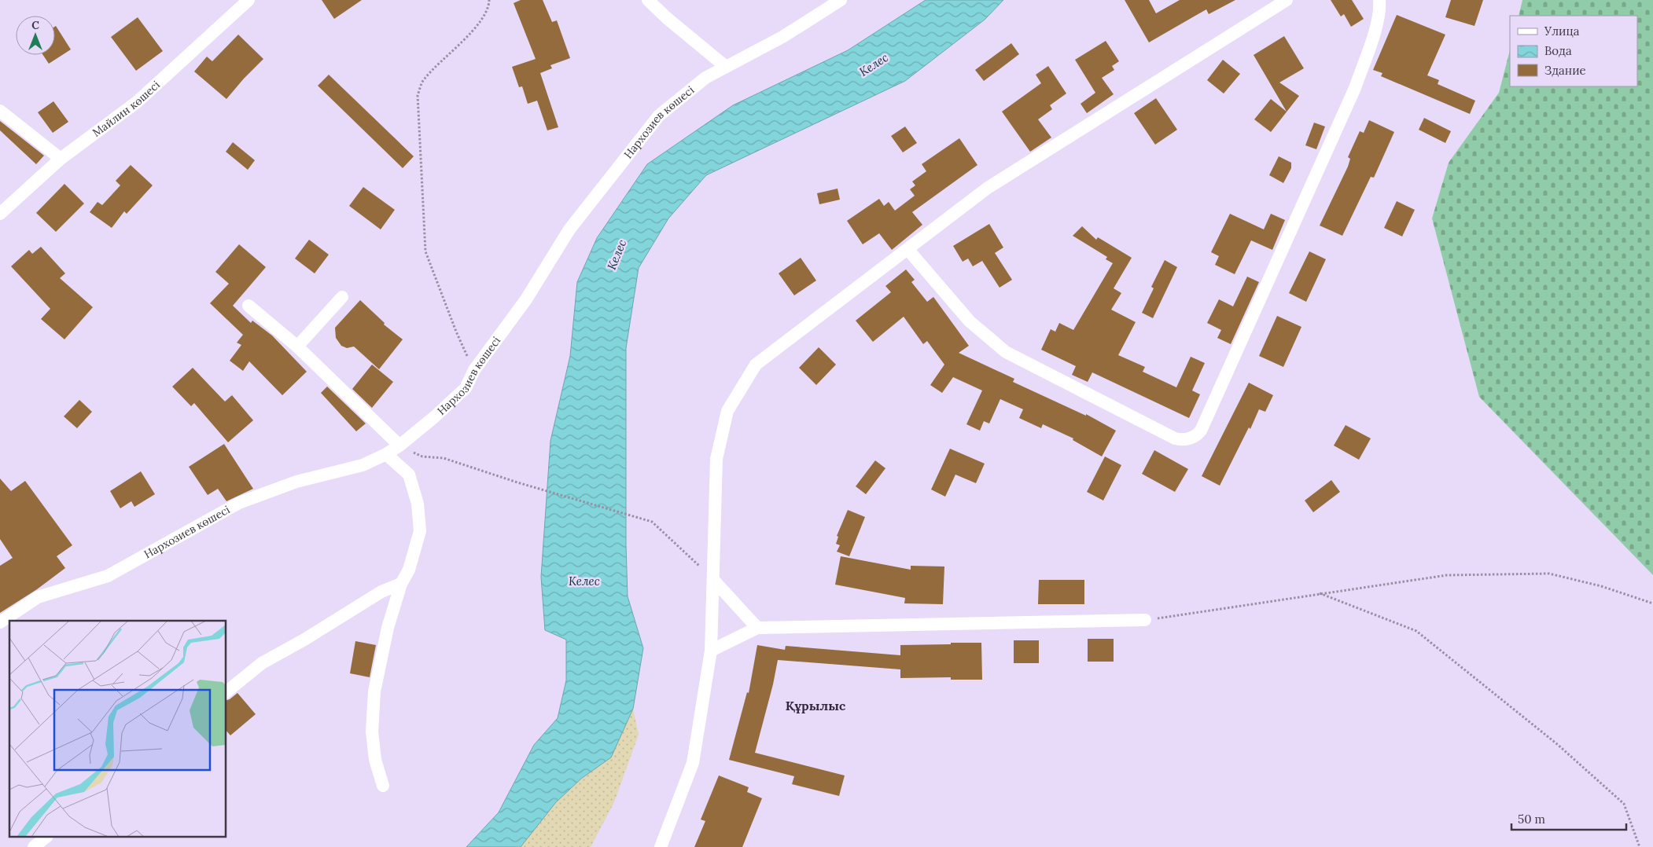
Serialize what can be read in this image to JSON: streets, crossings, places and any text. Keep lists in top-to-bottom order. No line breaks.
{"streets":{"street":["Майлин көшесі","Нархозиев көшесі"]},"districts":["Құрылыс"],"water":["Келес"],"legend":["Улица","Вода","Здание"],"scale_bar":"50 m","north":"top"}
